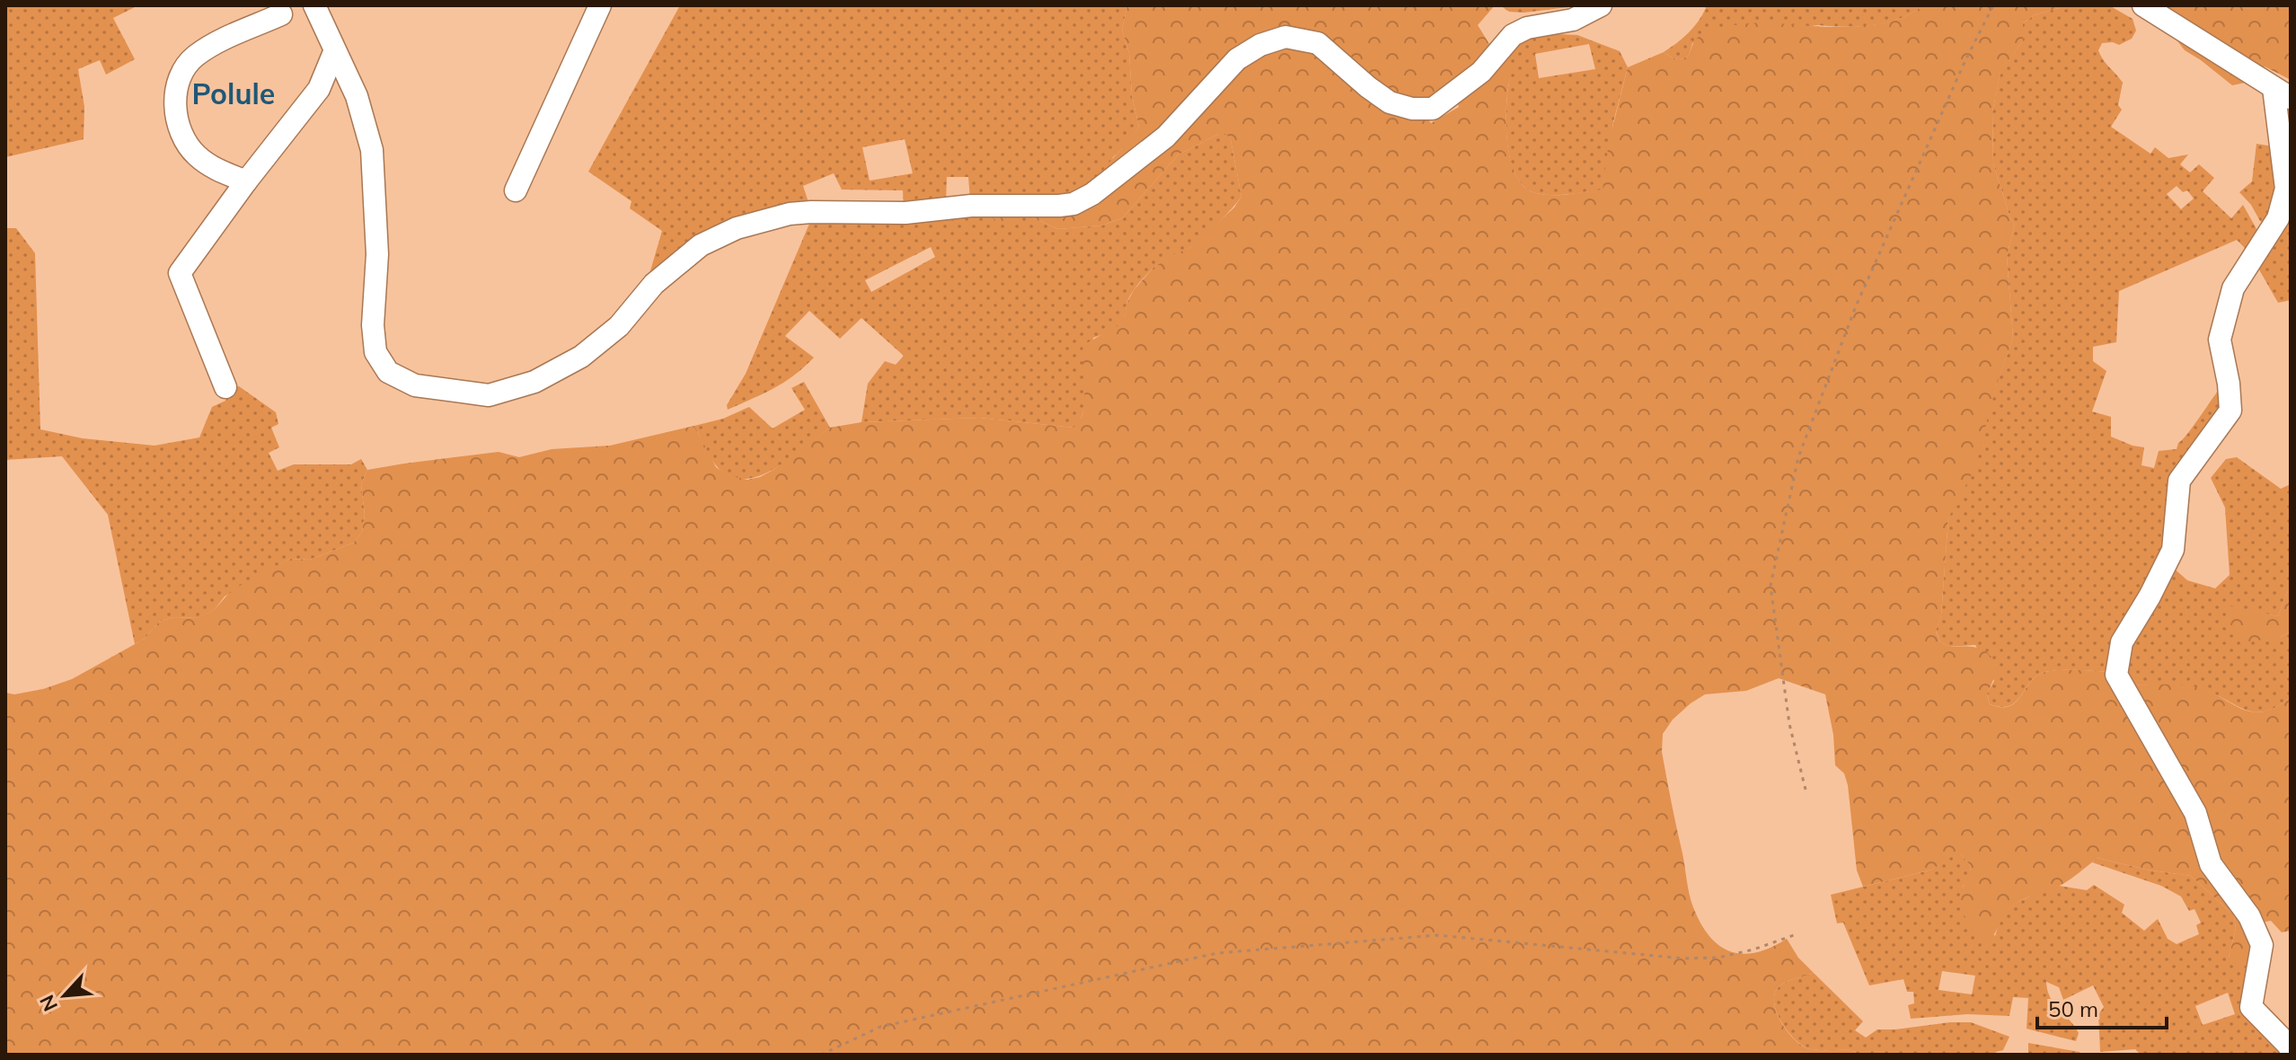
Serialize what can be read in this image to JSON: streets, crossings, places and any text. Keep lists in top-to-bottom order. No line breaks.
{"districts":["Polule"],"scale_bar":"50 m","north":"bottom left"}
